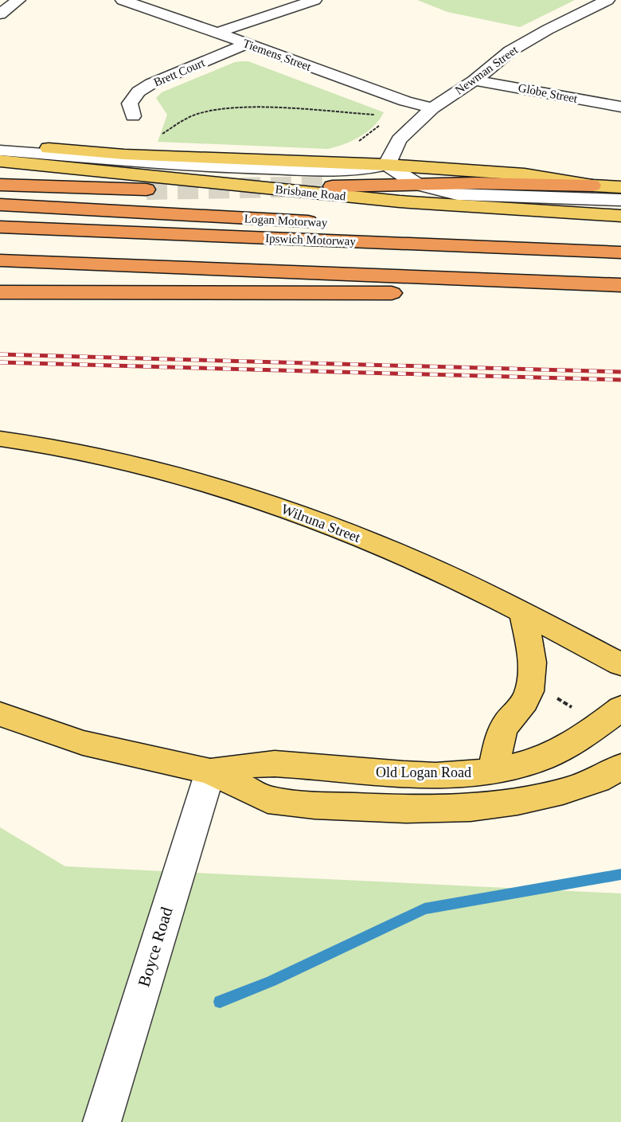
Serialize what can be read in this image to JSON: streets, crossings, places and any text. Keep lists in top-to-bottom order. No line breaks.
{"streets":{"highway":["Logan Motorway","Ipswich Motorway"],"main road":["Brisbane Road","Wilruna Street","Old Logan Road"],"street":["Tiemens Street","Newman Street","Brett Court","Globe Street","Boyce Road"]},"crossings":[["Tiemens Street","Newman Street"],["Tiemens Street","Brett Court"],["Newman Street","Globe Street"],["Newman Street","Brisbane Road"],["Old Logan Road","Boyce Road"]]}
